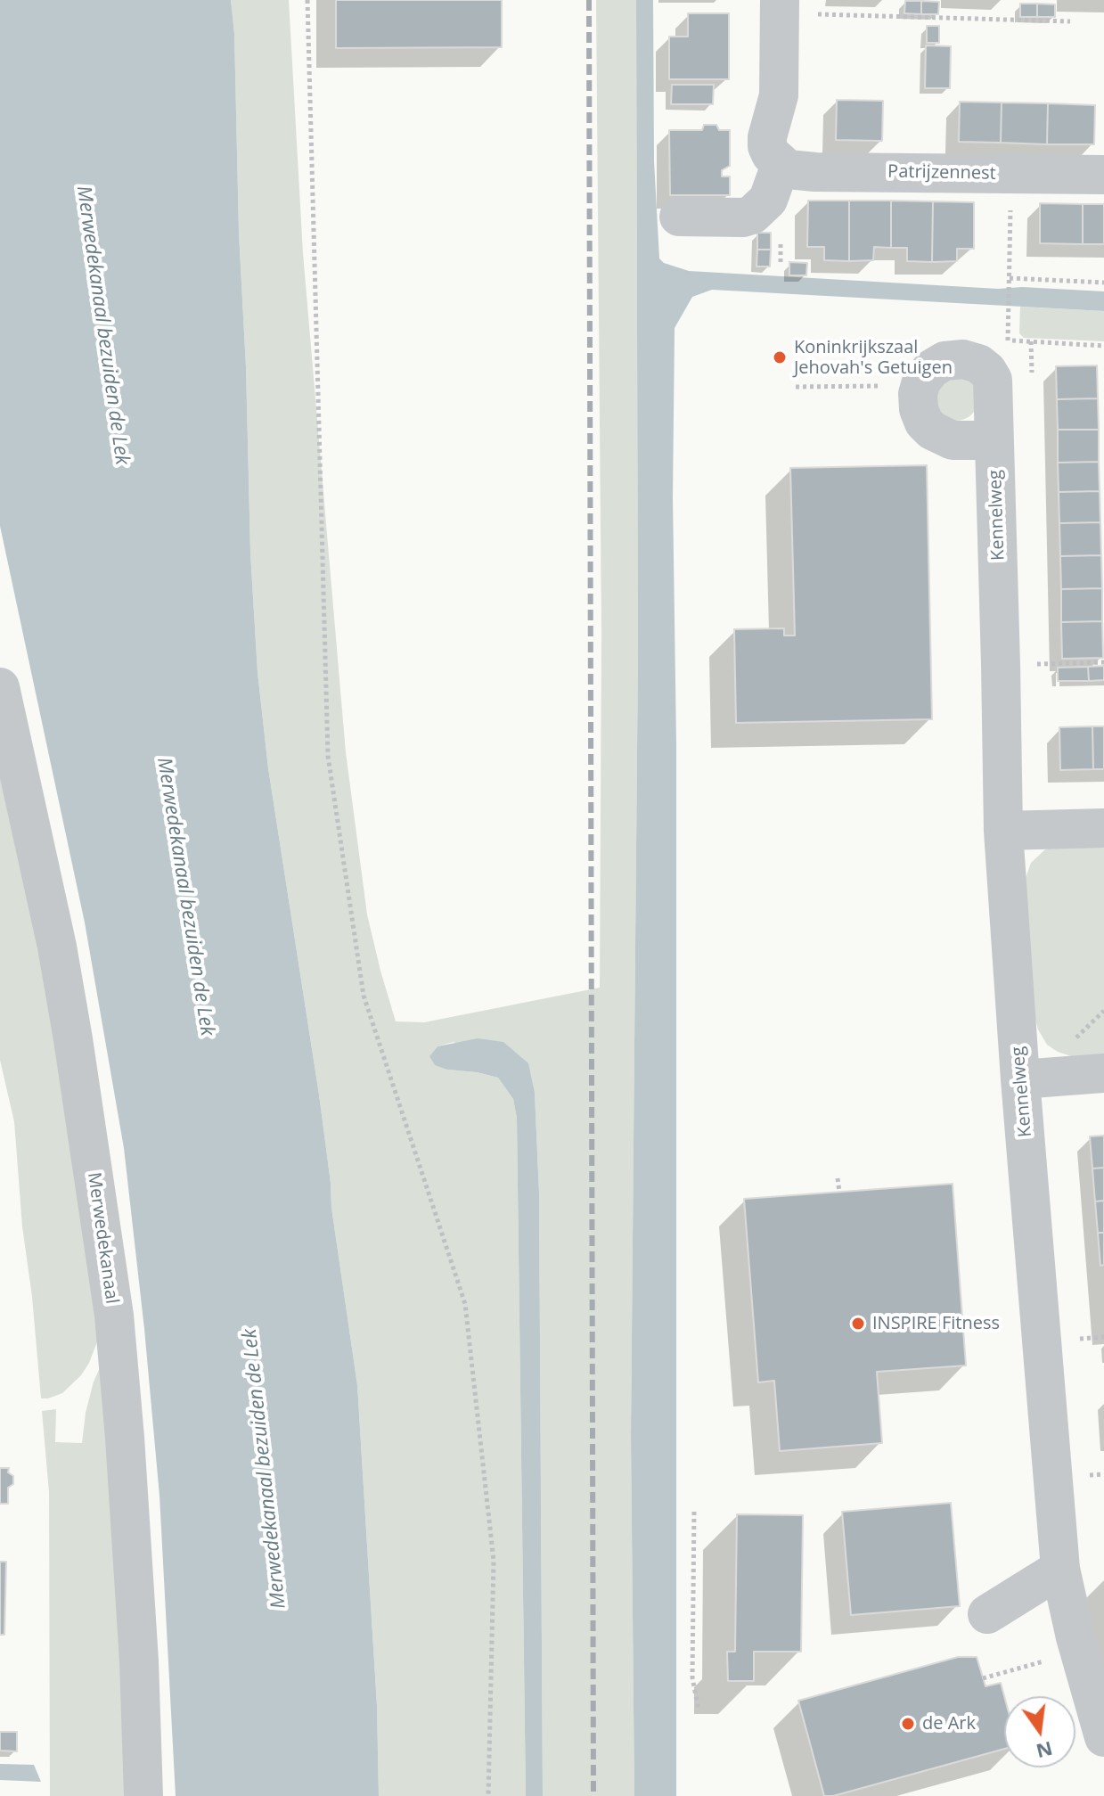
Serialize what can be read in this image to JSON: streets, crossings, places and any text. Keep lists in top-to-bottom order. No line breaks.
{"streets":{"street":["Patrijzennest","Kennelweg","Merwedekanaal"]},"water":["Merwedekanaal bezuiden de Lek"],"places":["Koninkrijkszaal Jehovah's Getuigen","INSPIRE Fitness","de Ark"],"north":"bottom"}
